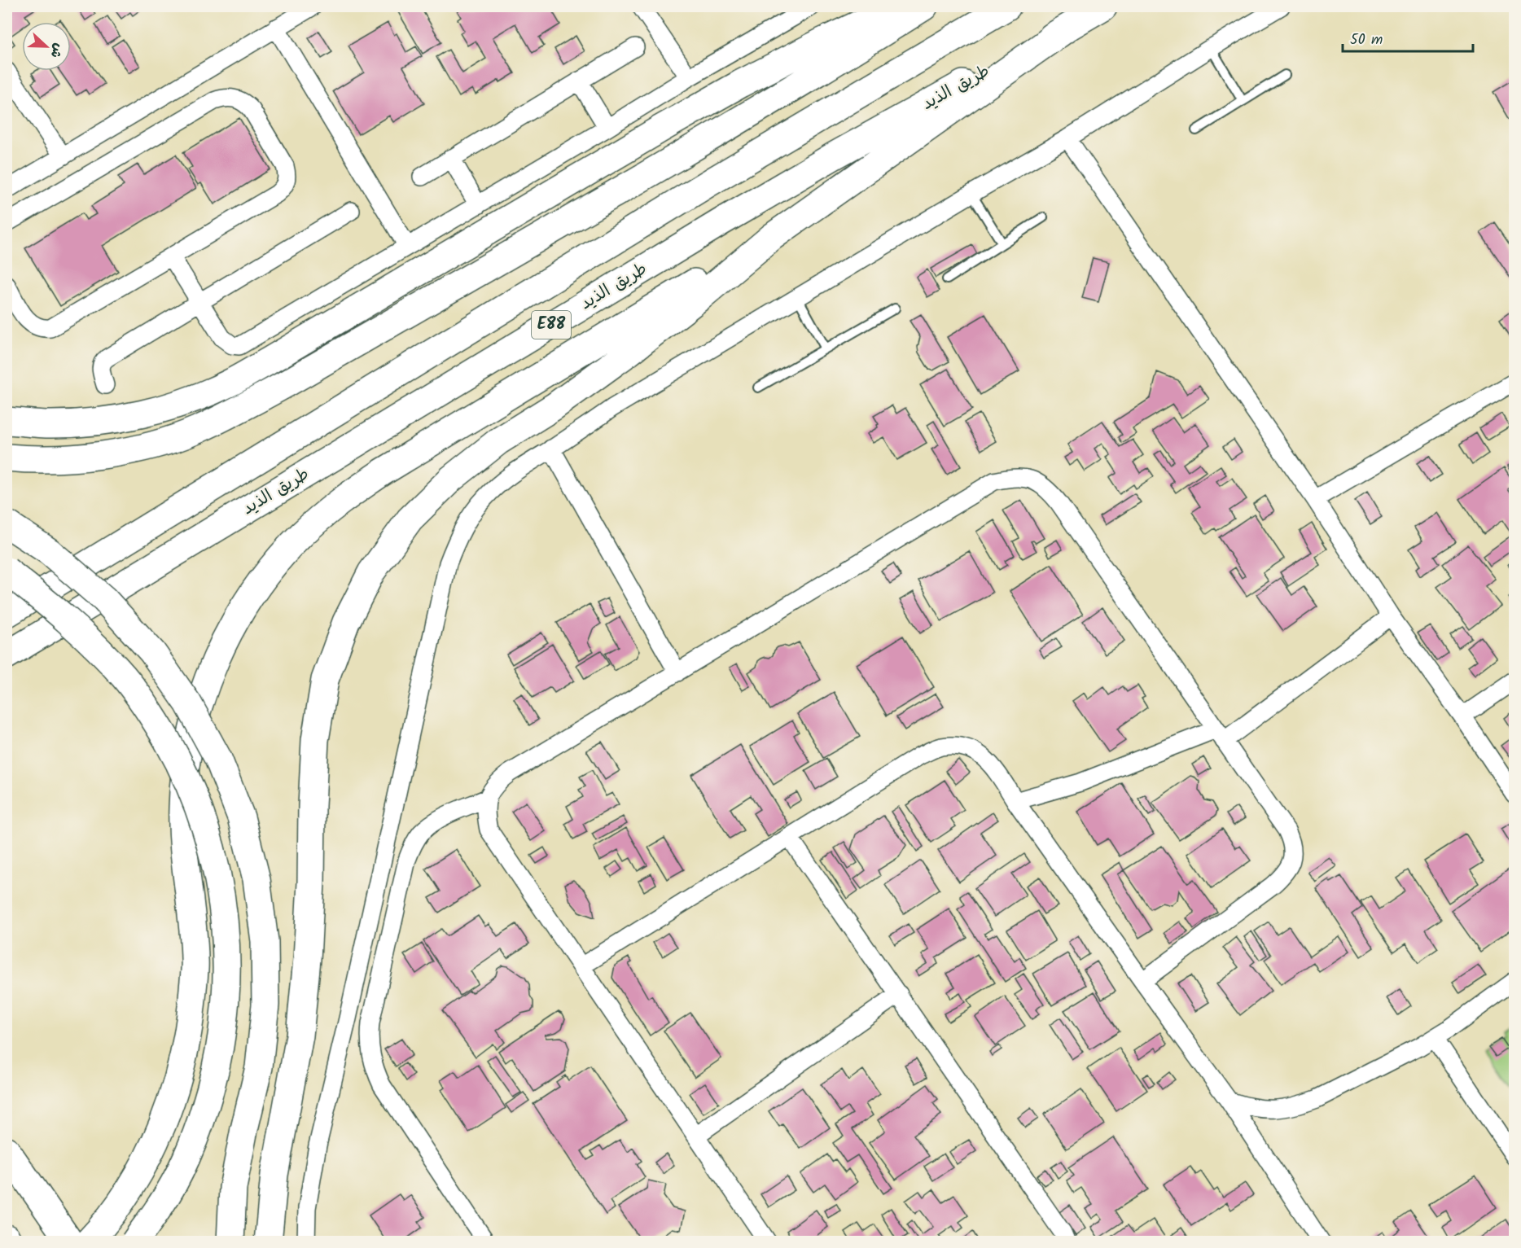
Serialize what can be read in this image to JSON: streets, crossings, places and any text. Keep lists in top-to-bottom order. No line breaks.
{"streets":{"highway":["طريق الذيد","E88"]},"scale_bar":"50 m","north":"right"}
